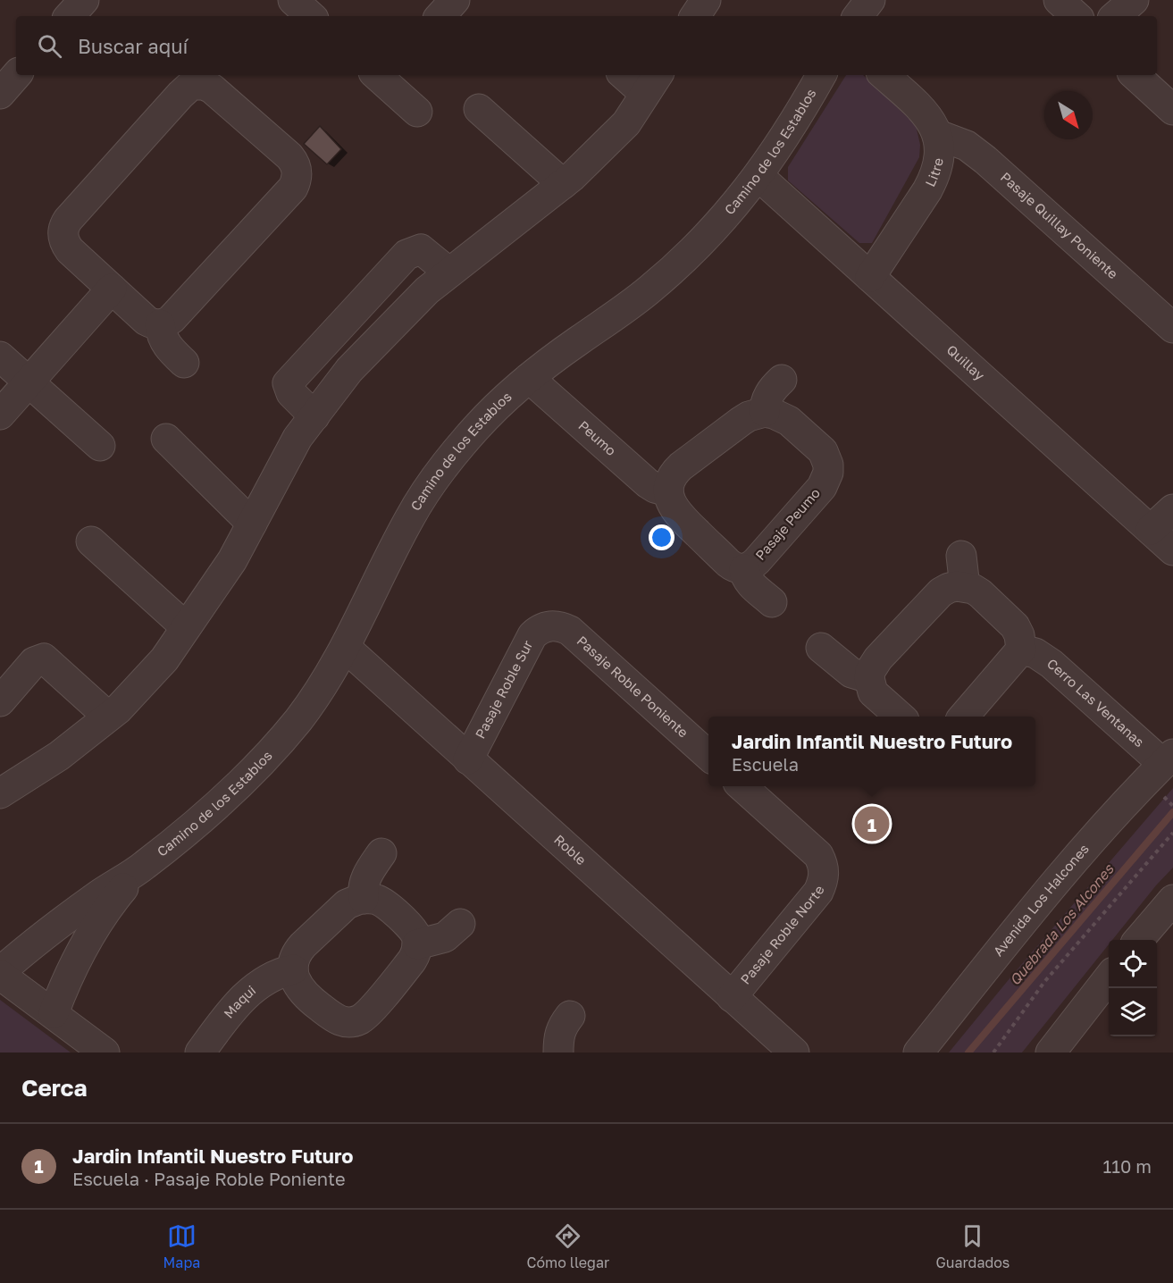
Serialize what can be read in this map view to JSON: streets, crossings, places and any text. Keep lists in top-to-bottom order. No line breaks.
{"streets":{"street":["Camino de los Establos","Litre","Pasaje Quillay Poniente","Quillay","Peumo","Pasaje Peumo","Pasaje Roble Poniente","Pasaje Roble Sur","Cerro Las Ventanas","Roble","Avenida Los Halcones","Pasaje Roble Norte","Maqui"]},"crossings":[["Camino de los Establos","Quillay"],["Camino de los Establos","Peumo"],["Camino de los Establos","Roble"],["Litre","Pasaje Quillay Poniente"],["Litre","Quillay"],["Peumo","Pasaje Peumo"],["Pasaje Roble Poniente","Pasaje Roble Sur"],["Pasaje Roble Sur","Roble"],["Cerro Las Ventanas","Avenida Los Halcones"],["Roble","Pasaje Roble Norte"]],"water":["Quebrada Los Alcones"],"north":"bottom right","page":{"search":"Buscar aquí","popup":["Jardin Infantil Nuestro Futuro","Escuela"],"pins":"1","heading":"Cerca","list":[{"mark":"1","name":"Jardin Infantil Nuestro Futuro","note":"Escuela · Pasaje Roble Poniente","value":"110 m"}],"nav":["Mapa","Cómo llegar","Guardados"]}}
